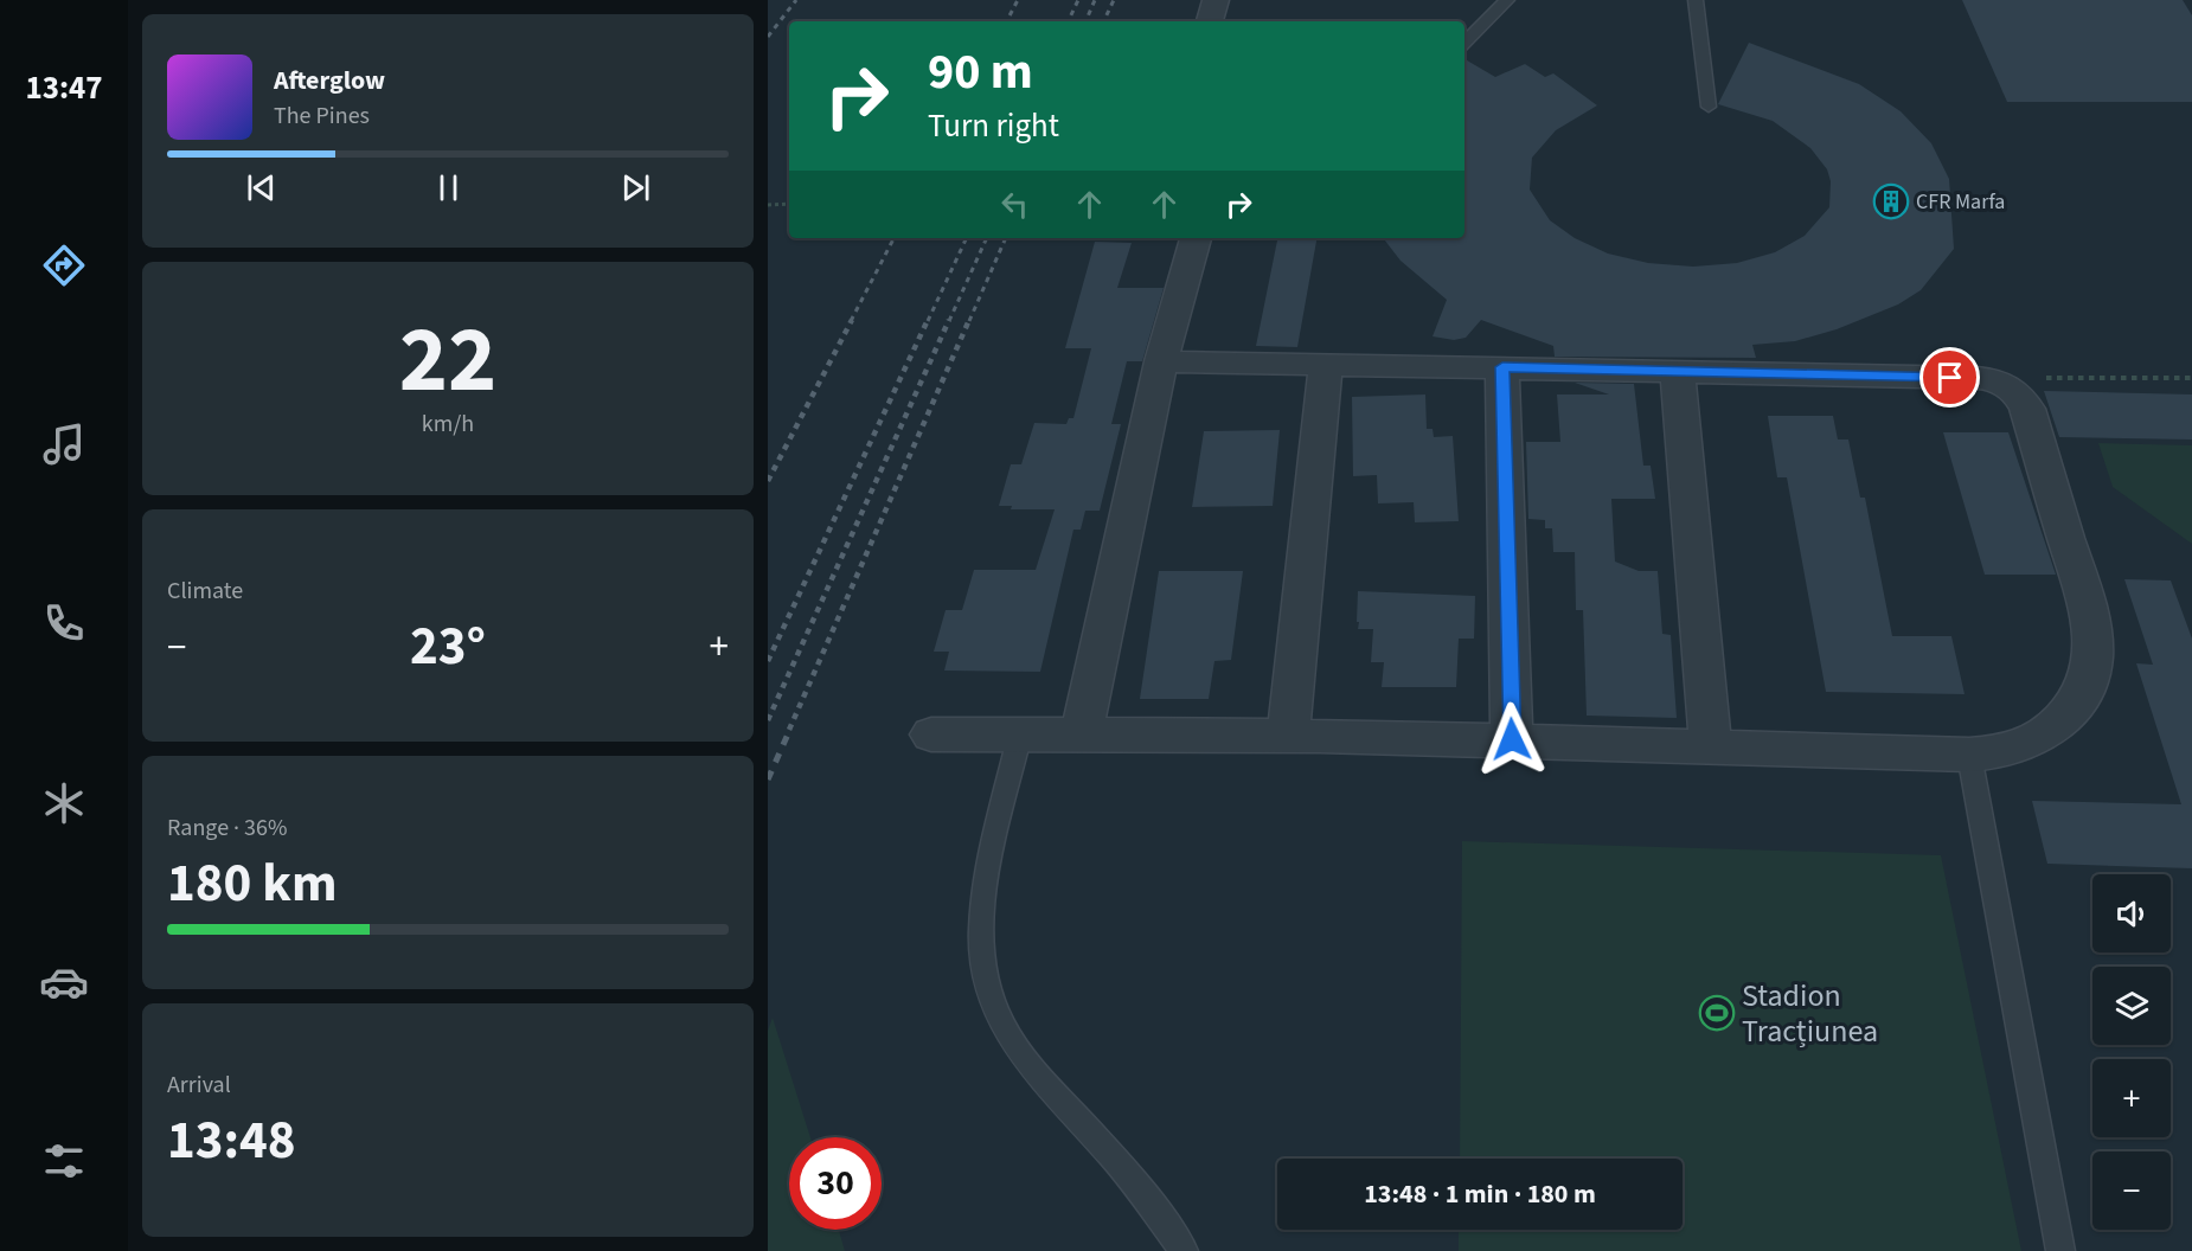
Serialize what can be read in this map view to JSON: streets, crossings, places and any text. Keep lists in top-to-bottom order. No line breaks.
{"places":{"building":["CFR Marfa"],"sports":["Stadion Tracțiunea"]},"page":{"tabs":"13:47","turn":["90 m","Turn right"],"song":["Afterglow","The Pines"],"tile":[["22","km/h"],"Climate",["Range · 36%","180 km"],["Arrival","13:48"]],"heat":["−","23°","+"],"map_buttons":["+","−"],"limit":"30","trip":"13:48 · 1 min · 180 m"}}
